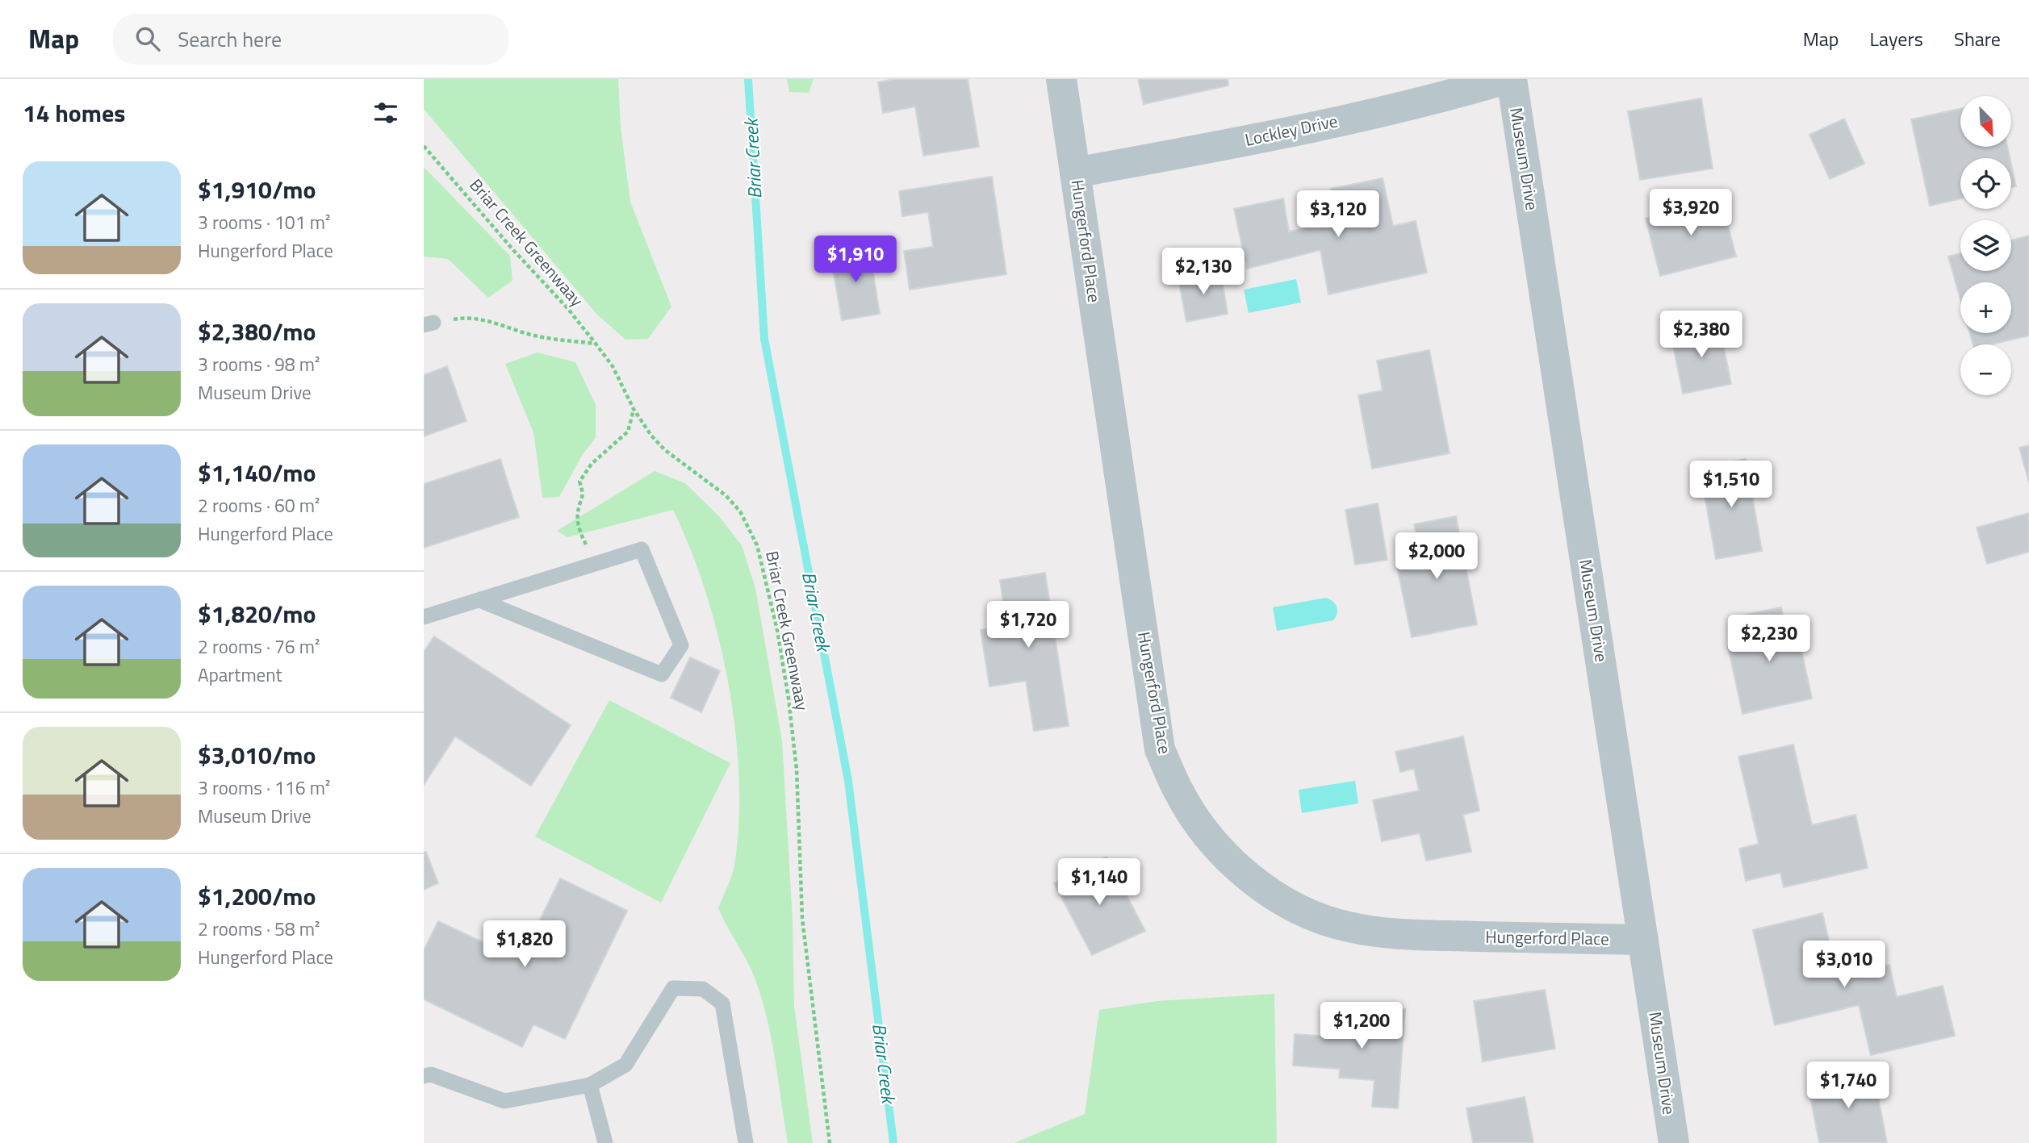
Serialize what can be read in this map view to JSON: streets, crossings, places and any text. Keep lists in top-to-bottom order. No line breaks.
{"streets":{"street":["Lockley Drive","Museum Drive","Hungerford Place"],"path":["Briar Creek Greenwaay"]},"crossings":[["Lockley Drive","Hungerford Place"],["Museum Drive","Hungerford Place"]],"water":["Briar Creek"],"north":"bottom right","page":{"header":"Map","search":"Search here","nav":["Map","Layers","Share"],"heading":"14 homes","map_buttons":["+","−"],"list":[{"name":"$1,910/mo","note":"3 rooms · 101 m² · Hungerford Place"},{"name":"$2,380/mo","note":"3 rooms · 98 m² · Museum Drive"},{"name":"$1,140/mo","note":"2 rooms · 60 m² · Hungerford Place"},{"name":"$1,820/mo","note":"2 rooms · 76 m² · Apartment"},{"name":"$3,010/mo","note":"3 rooms · 116 m² · Museum Drive"},{"name":"$1,200/mo","note":"2 rooms · 58 m² · Hungerford Place"}],"price":["$3,920","$3,120","$1,910","$2,130","$2,380","$1,510","$2,000","$1,720","$2,230","$1,140","$1,820","$3,010","$1,200","$1,740"]}}
